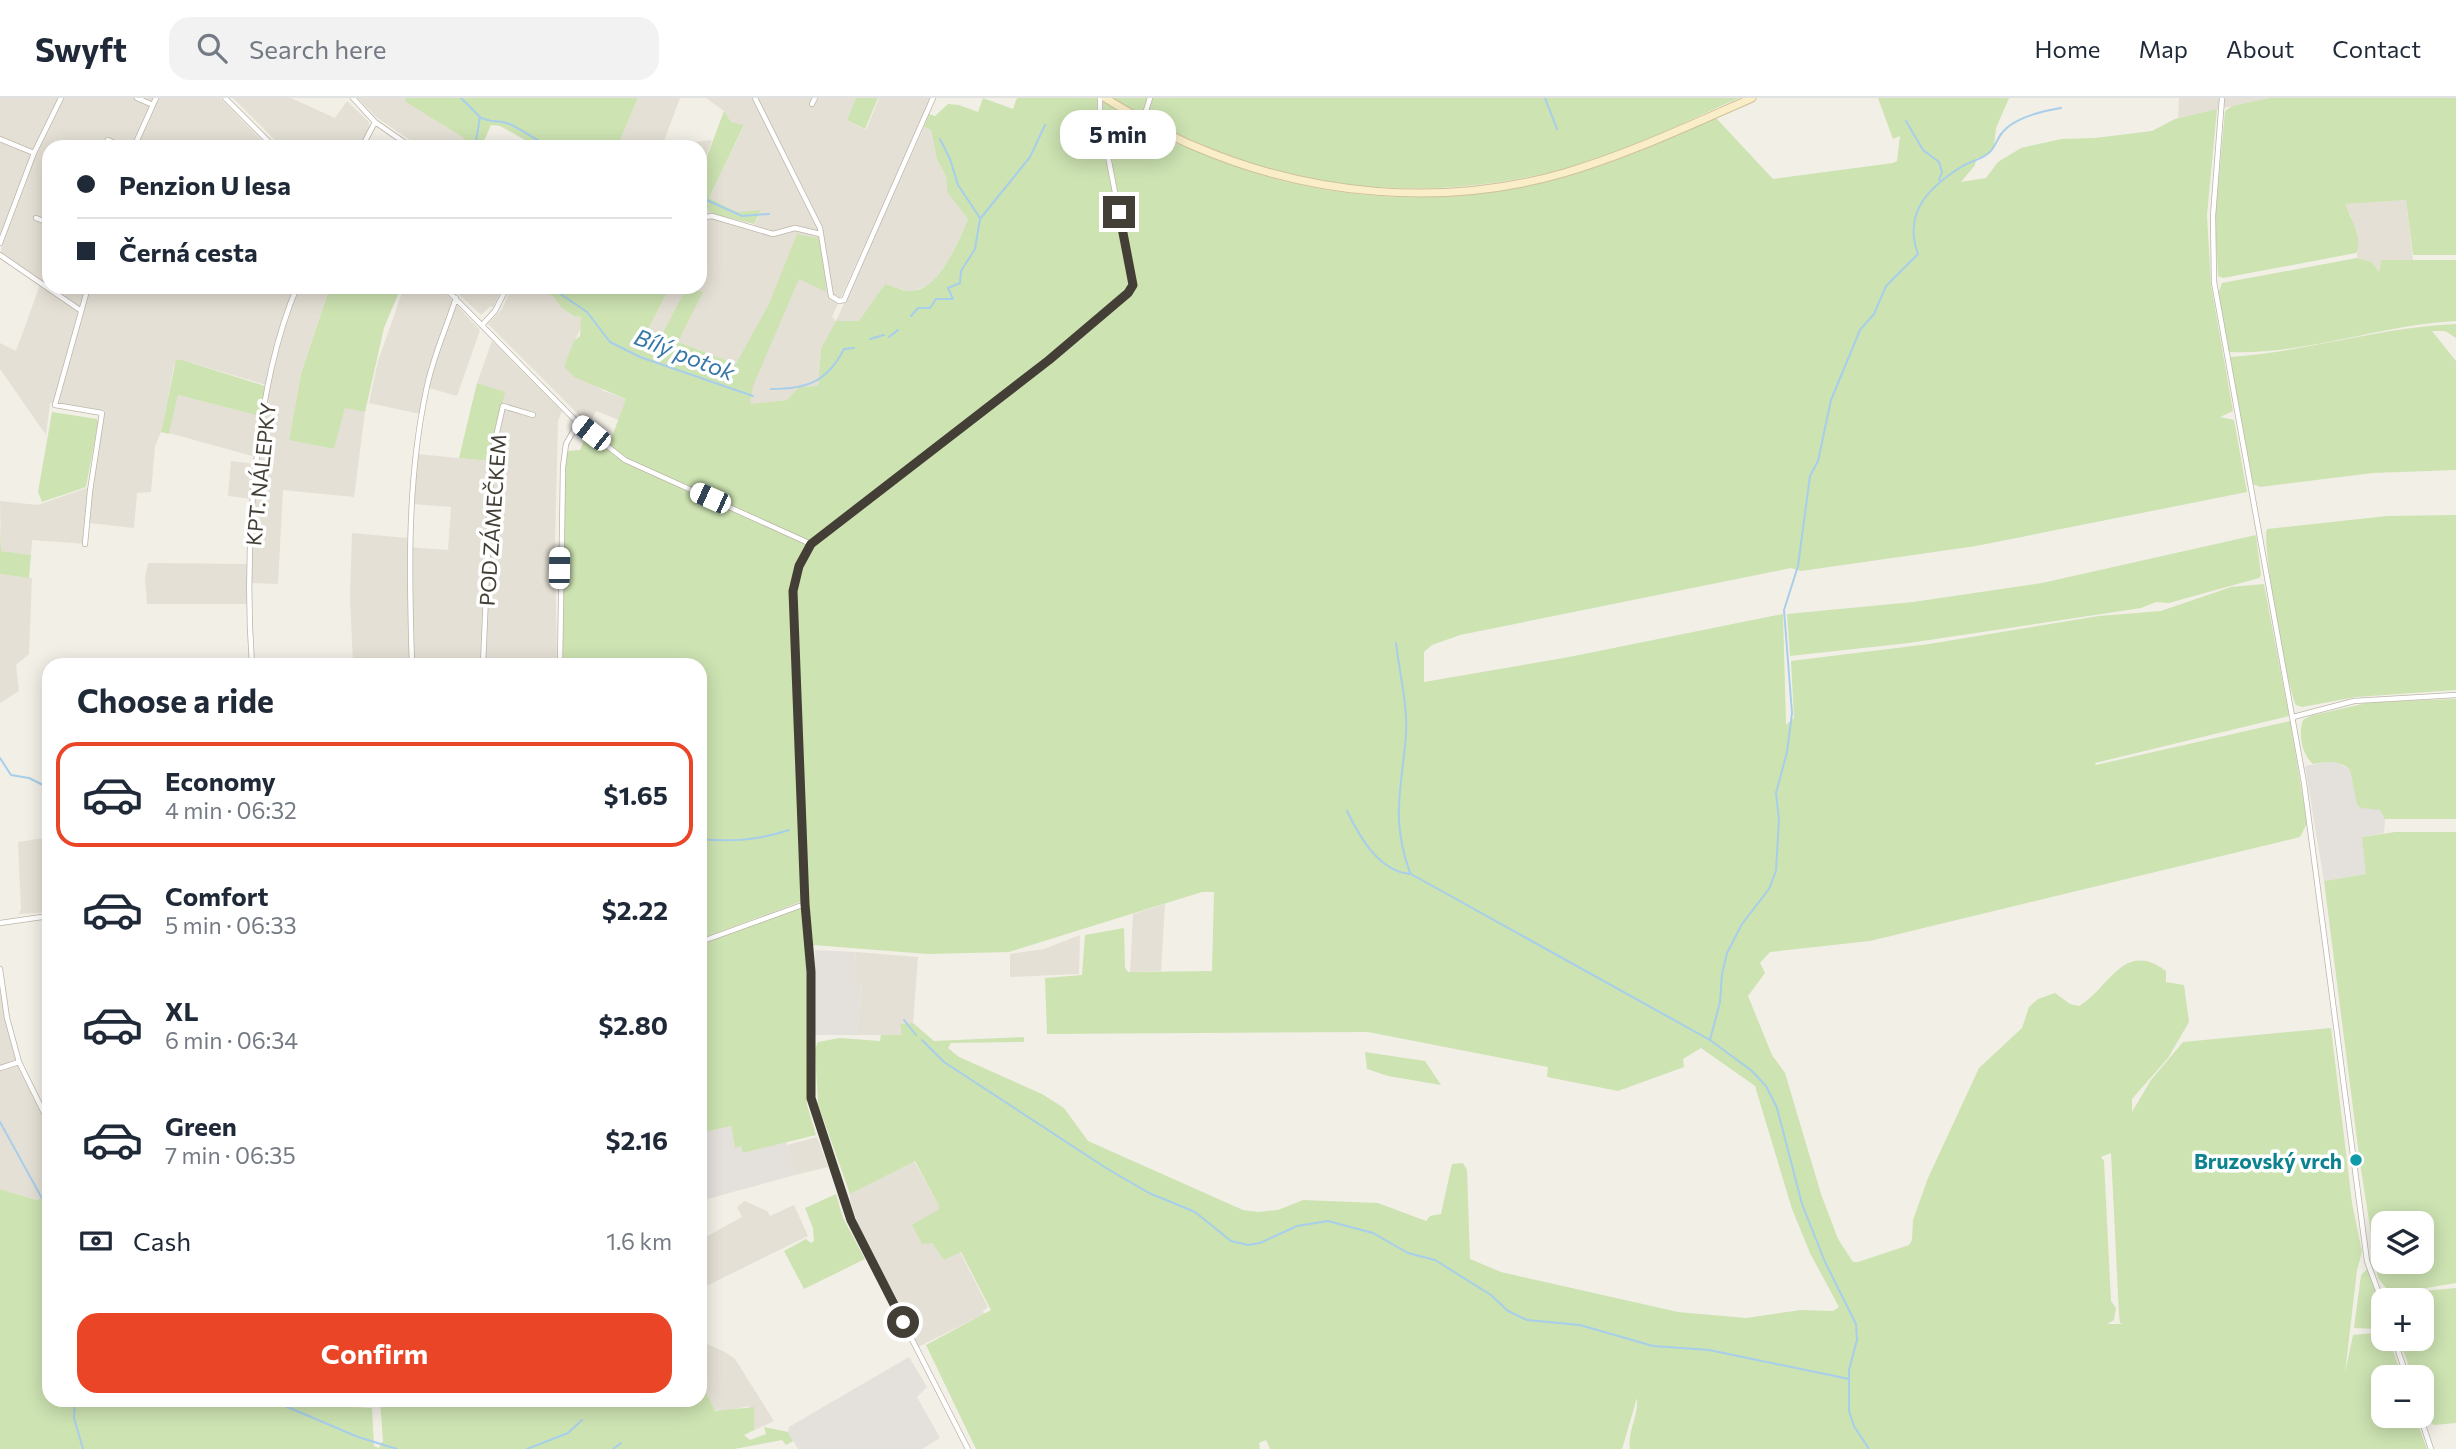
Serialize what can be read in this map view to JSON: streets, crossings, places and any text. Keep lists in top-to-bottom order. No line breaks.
{"streets":{"street":["KPT. NÁLEPKY","POD ZÁMEČKEM"]},"water":["Bílý potok"],"places":["Bruzovský vrch"],"page":{"header":"Swyft","search":"Search here","nav":["Home","Map","About","Contact"],"bubble":"5 min","banner":["Penzion U lesa","Černá cesta"],"heading":"Choose a ride","list":[{"name":"Economy","note":"4 min · 06:32","value":"$1.65"},{"name":"Comfort","note":"5 min · 06:33","value":"$2.22"},{"name":"XL","note":"6 min · 06:34","value":"$2.80"},{"name":"Green","note":"7 min · 06:35","value":"$2.16"}],"pay":["Cash","1.6 km"],"map_buttons":["+","−"],"buttons":"Confirm"}}
